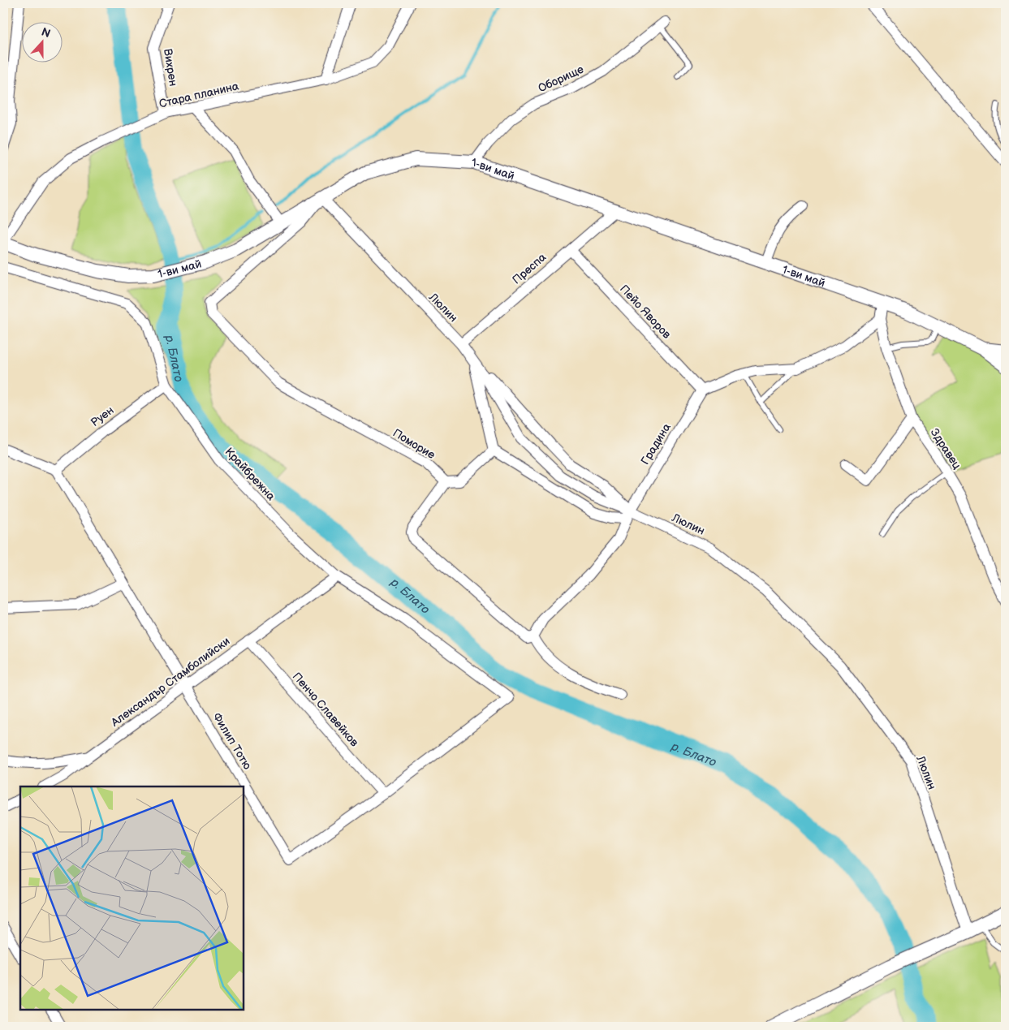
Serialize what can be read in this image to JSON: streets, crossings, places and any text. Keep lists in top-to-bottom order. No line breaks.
{"streets":{"street":["Вихрен","Оборище","Стара планина","1-ви май","Преспа","Люлин","Пейо Яворов","Руен","Поморие","Градина","Здравец","Крайбрежна","Александър Стамболийски","Пенчо Славейков","Филип Тотю"]},"crossings":[["Вихрен","Стара планина"],["Оборище","1-ви май"],["Стара планина","1-ви май"],["1-ви май","Преспа"],["1-ви май","Люлин"],["1-ви май","Поморие"],["1-ви май","Здравец"],["Преспа","Люлин"],["Преспа","Пейо Яворов"],["Люлин","Поморие"],["Люлин","Градина"],["Пейо Яворов","Градина"],["Руен","Крайбрежна"],["Руен","Филип Тотю"],["Крайбрежна","Александър Стамболийски"],["Крайбрежна","Филип Тотю"],["Александър Стамболийски","Пенчо Славейков"],["Александър Стамболийски","Филип Тотю"],["Пенчо Славейков","Филип Тотю"]],"water":["р. Блато"],"north":"top"}
